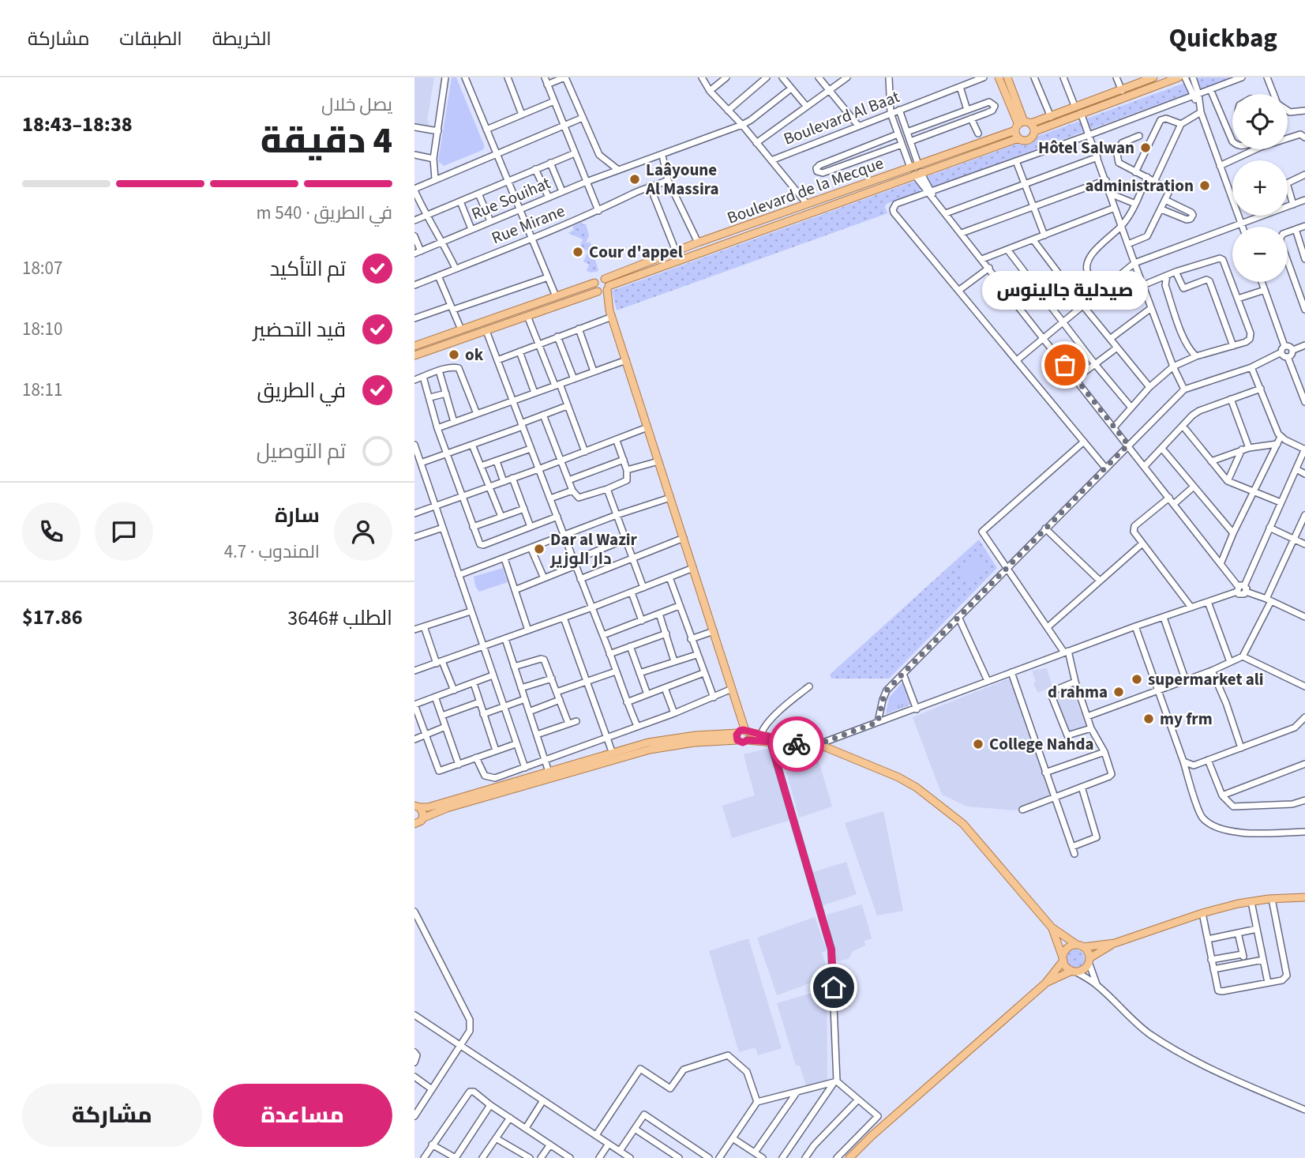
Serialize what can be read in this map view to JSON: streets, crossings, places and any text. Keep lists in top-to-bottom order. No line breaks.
{"streets":{"main road":["Boulevard de la Mecque"],"street":["Boulevard Al Baat","Rue Souihat","Rue Mirane"]},"places":["Hôtel Salwan","Laâyoune Al Massira","administration","Cour d'appel","ok","صيدلية جالينوس","Dar al Wazir دار الوزير","supermarket ali","d rahma","my frm","College Nahda"],"page":{"header":"Quickbag","nav":["الخريطة","الطبقات","مشاركة"],"heading":["4 دقيقة","يصل خلال","18:38–18:43"],"panel":["سارة","المندوب · 4.7","الطلب #3646","$17.86"],"map_buttons":["+","−"],"bar":"في الطريق · 540 m","list":[["تم التأكيد","18:07"],["قيد التحضير","18:10"],["في الطريق","18:11"],"تم التوصيل"],"bubble":"صيدلية جالينوس","buttons":["مساعدة","مشاركة"]}}
